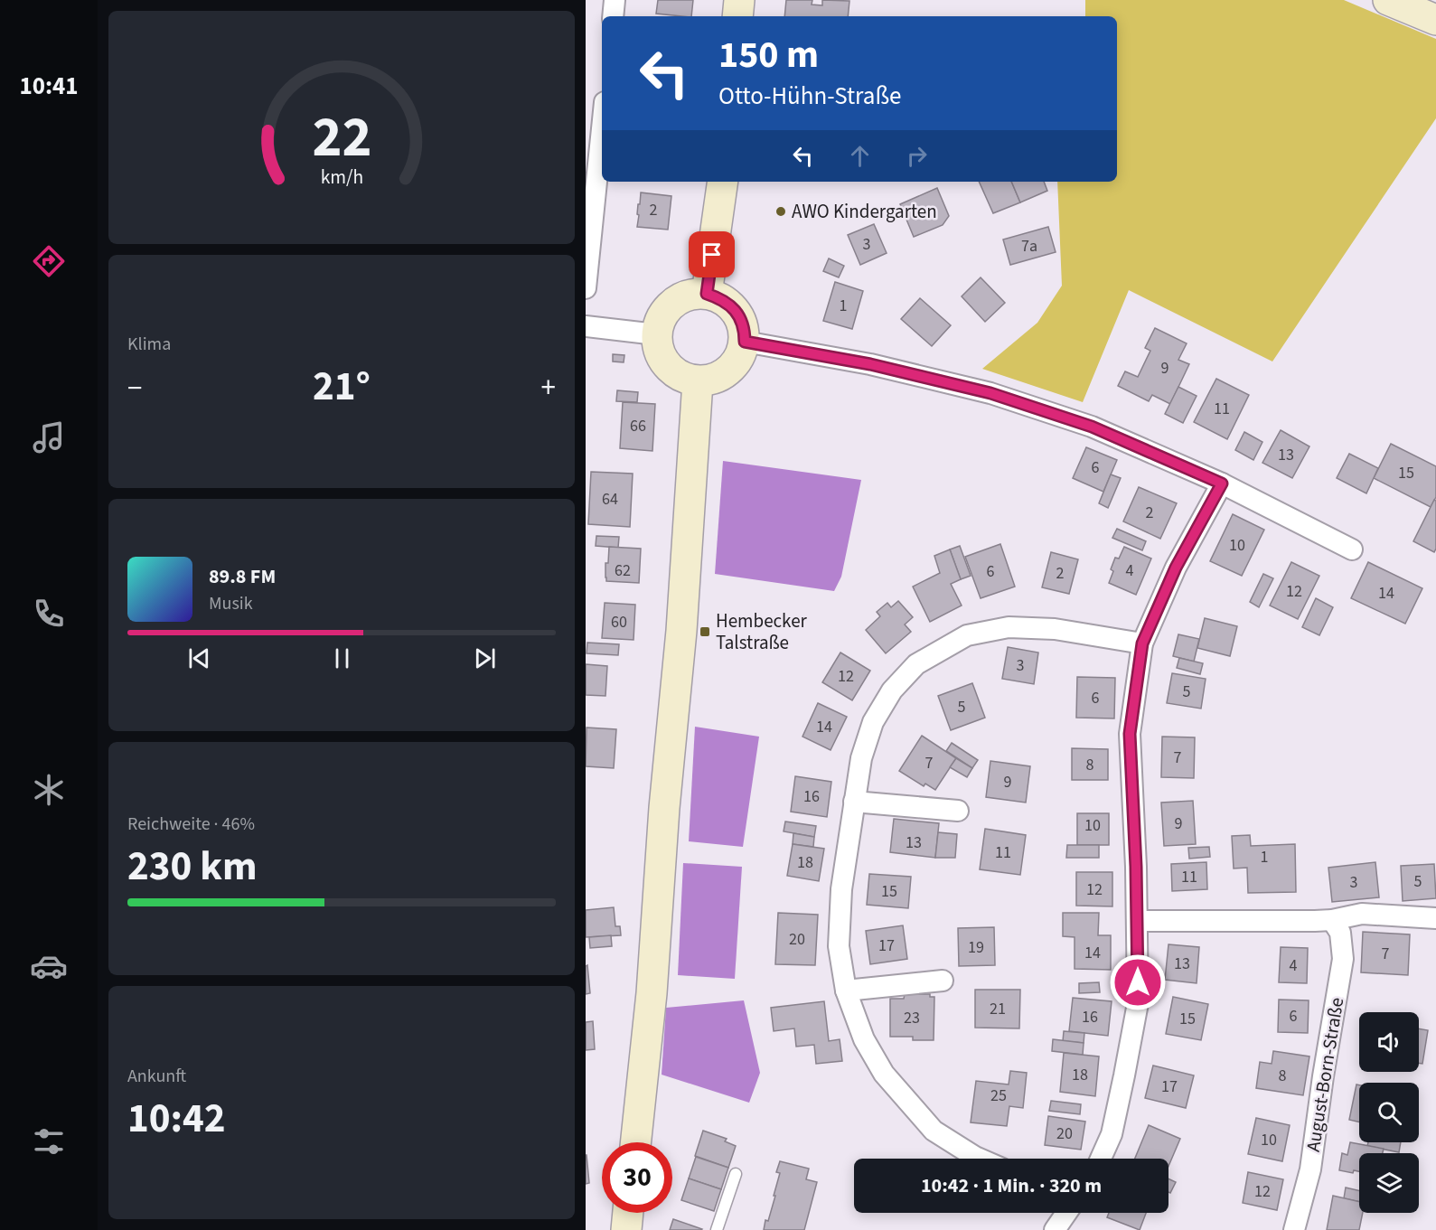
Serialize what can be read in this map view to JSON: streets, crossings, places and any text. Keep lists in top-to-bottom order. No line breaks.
{"streets":{"street":["August-Born-Straße"]},"places":{"other":["AWO Kindergarten"],"transit":["Hembecker Talstraße"]},"house_numbers":["2","3","7a","1","9","11","66","13","6","15","64","2","10","62","4","6","2","12","14","60","3","12","5","6","5","14","7","7","8","9","16","9","10","13","11","1","18","11","5","3","12","15","20","17","19","14","7","13","4","21","6","16","23","15","18","8","17","25","20","10","12"],"page":{"tabs":"10:41","turn":["150 m","Otto-Hühn-Straße"],"tile":["Klima",["Reichweite · 46%","230 km"],["Ankunft","10:42"]],"heat":["−","21°","+"],"song":["89.8 FM","Musik"],"limit":"30","trip":"10:42 · 1 Min. · 320 m","gauge":["22","km/h"]}}
